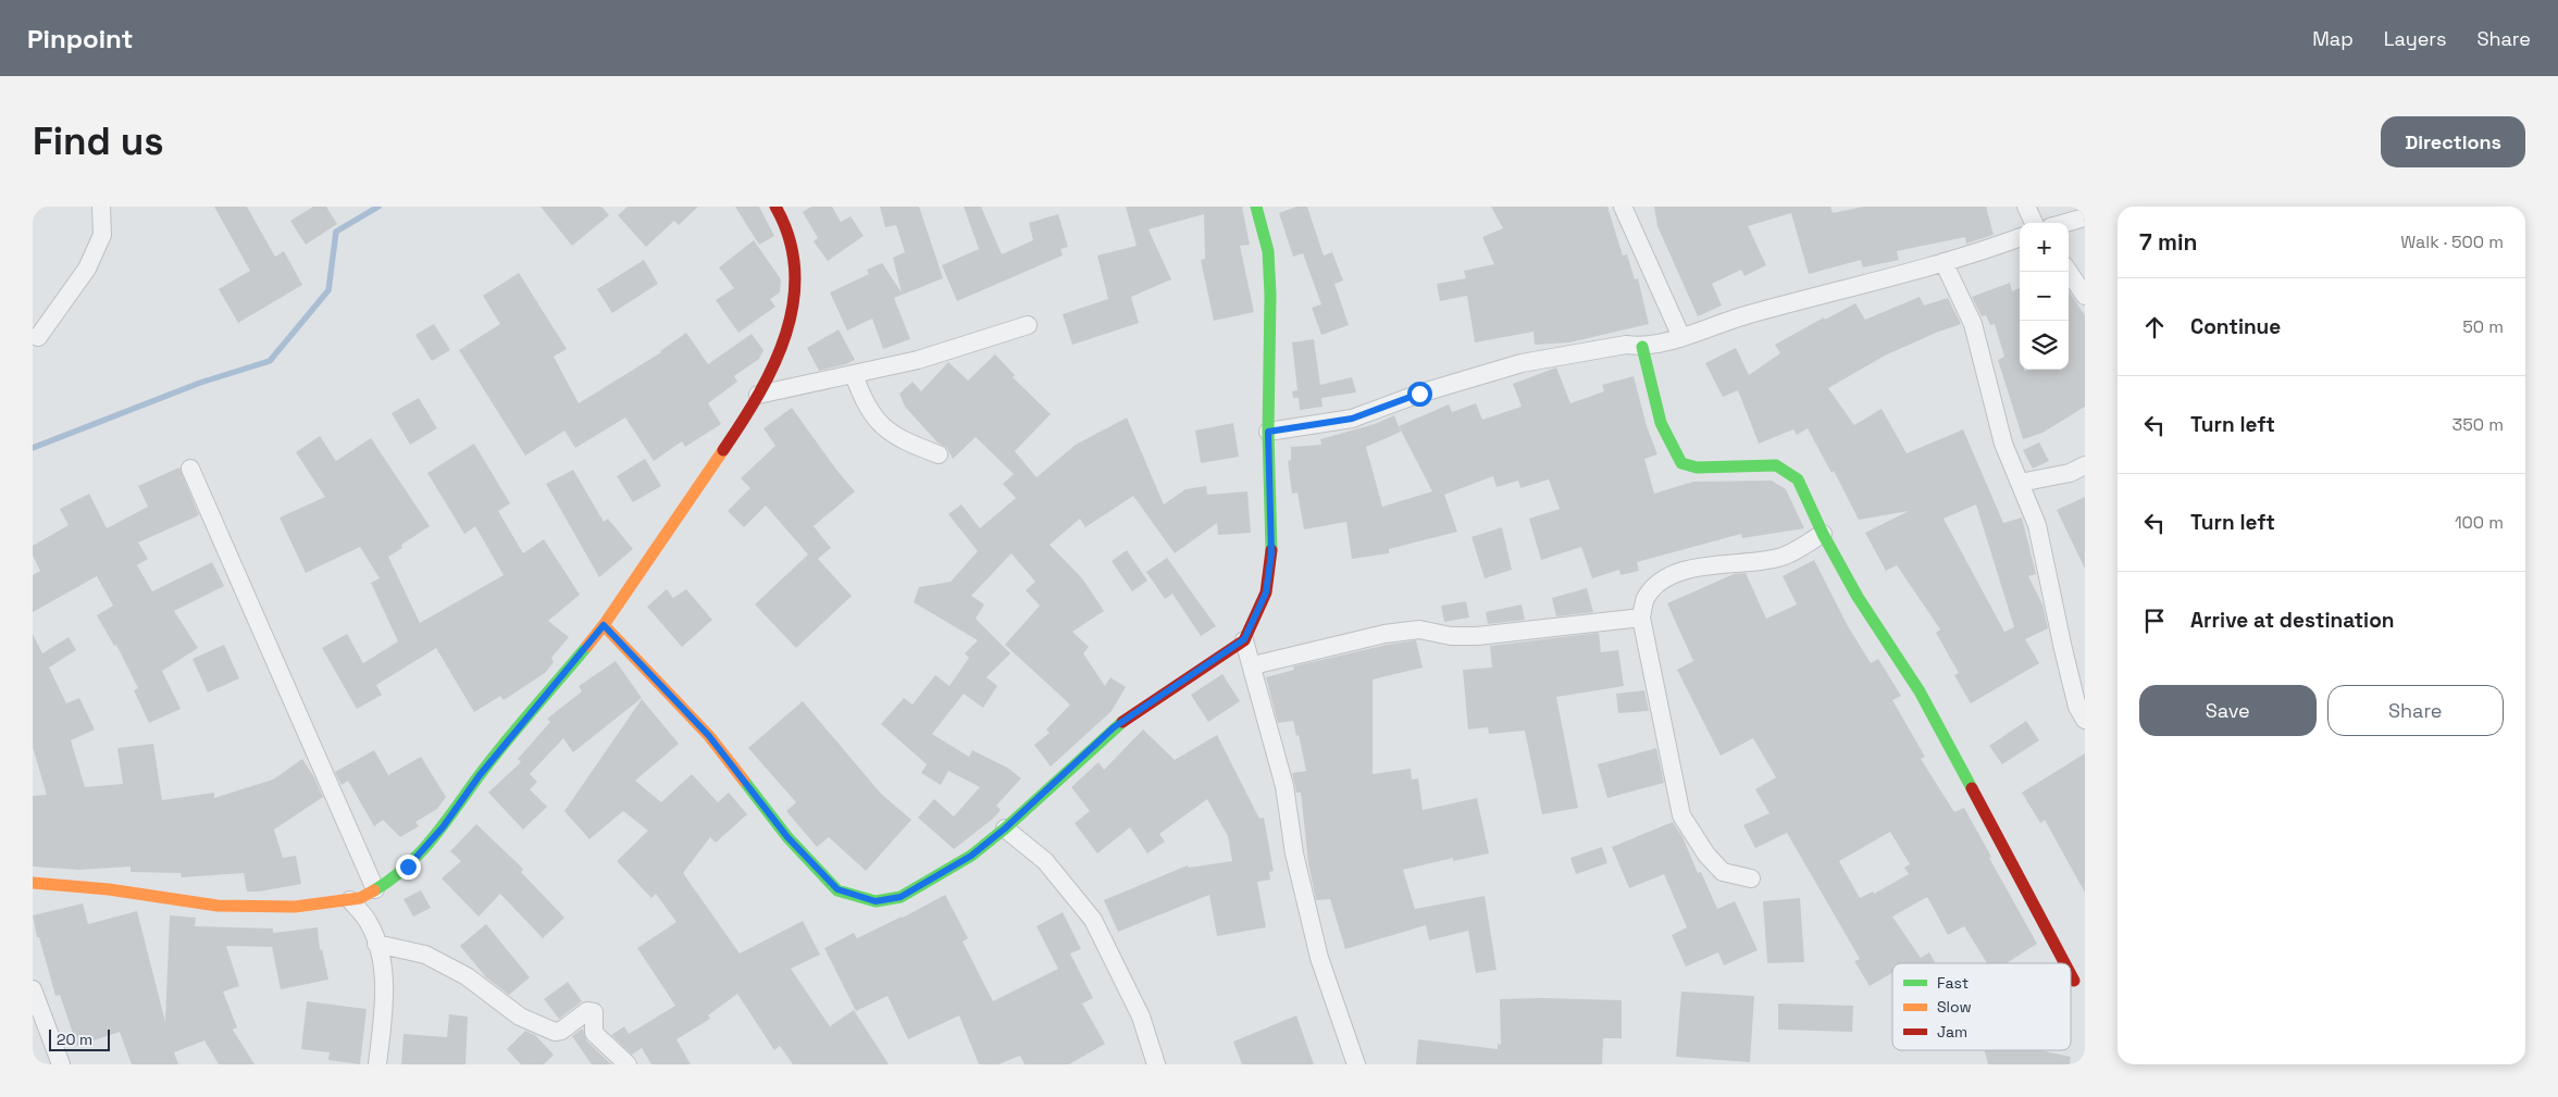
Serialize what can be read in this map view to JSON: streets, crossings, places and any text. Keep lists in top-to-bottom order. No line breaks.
{"legend":["Fast","Slow","Jam"],"scale_bar":"20 m","page":{"header":"Pinpoint","nav":["Map","Layers","Share"],"buttons":["Directions",["Save","Share"]],"title":"Find us","heading":["7 min","Walk · 500 m"],"map_buttons":["+","−"],"list":[["Continue","50 m"],["Turn left","350 m"],["Turn left","100 m"],"Arrive at destination"],"scale":"20 m"}}
